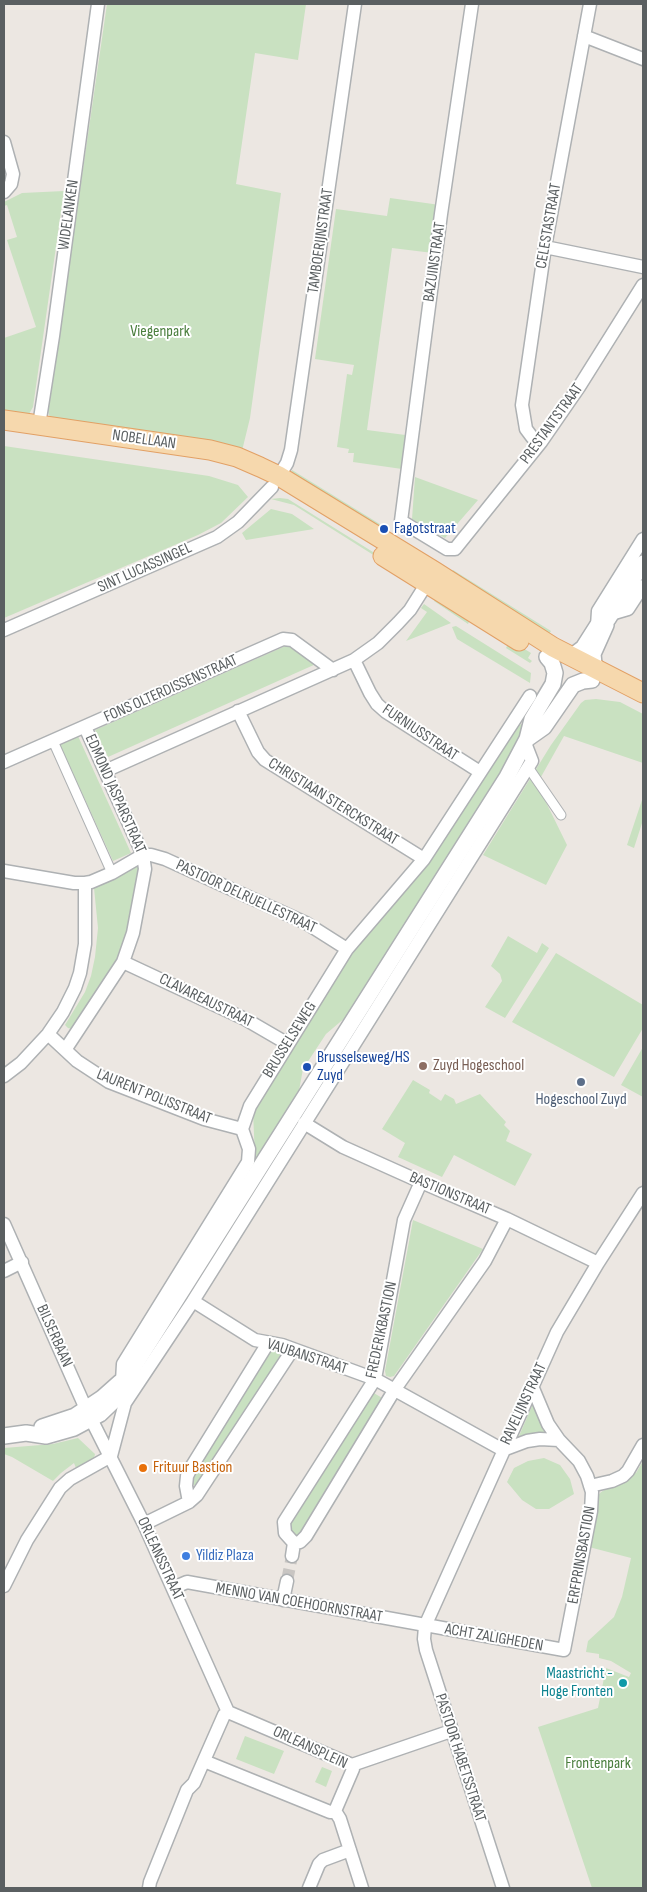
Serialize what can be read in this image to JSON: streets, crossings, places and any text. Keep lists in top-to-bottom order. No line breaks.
{"streets":{"main road":["NOBELLAAN"],"street":["WIDELANKEN","CELESTASTRAAT","TAMBOERIJNSTRAAT","BAZUINSTRAAT","PRESTANTSTRAAT","SINT LUCASSINGEL","FONS OLTERDISSENSTRAAT","FURNIUSSTRAAT","EDMOND JASPARSTRAAT","CHRISTIAAN STERCKSTRAAT","PASTOOR DELRUELLESTRAAT","CLAVAREAUSTRAAT","BRUSSELSEWEG","LAURENT POLISSTRAAT","BASTIONSTRAAT","FREDERIKBASTION","BILSERBAAN","VAUBANSTRAAT","RAVELIJNSTRAAT","ERFPRINSBASTION","ORLEANSSTRAAT","MENNO VAN COEHOORNSTRAAT","ACHT ZALIGHEDEN","ORLEANSPLEIN","PASTOOR HABETSSTRAAT"]},"crossings":[["WIDELANKEN","NOBELLAAN"],["CELESTASTRAAT","PRESTANTSTRAAT"],["TAMBOERIJNSTRAAT","NOBELLAAN"],["TAMBOERIJNSTRAAT","SINT LUCASSINGEL"],["BAZUINSTRAAT","PRESTANTSTRAAT"],["NOBELLAAN","SINT LUCASSINGEL"],["FONS OLTERDISSENSTRAAT","EDMOND JASPARSTRAAT"],["FURNIUSSTRAAT","BRUSSELSEWEG"],["EDMOND JASPARSTRAAT","PASTOOR DELRUELLESTRAAT"],["EDMOND JASPARSTRAAT","CLAVAREAUSTRAAT"],["EDMOND JASPARSTRAAT","LAURENT POLISSTRAAT"],["CHRISTIAAN STERCKSTRAAT","BRUSSELSEWEG"],["PASTOOR DELRUELLESTRAAT","BRUSSELSEWEG"],["CLAVAREAUSTRAAT","BRUSSELSEWEG"],["BRUSSELSEWEG","LAURENT POLISSTRAAT"],["BASTIONSTRAAT","FREDERIKBASTION"],["BASTIONSTRAAT","RAVELIJNSTRAAT"],["FREDERIKBASTION","VAUBANSTRAAT"],["BILSERBAAN","ORLEANSSTRAAT"],["VAUBANSTRAAT","RAVELIJNSTRAAT"],["RAVELIJNSTRAAT","ERFPRINSBASTION"],["RAVELIJNSTRAAT","MENNO VAN COEHOORNSTRAAT"],["RAVELIJNSTRAAT","ACHT ZALIGHEDEN"],["RAVELIJNSTRAAT","PASTOOR HABETSSTRAAT"],["ERFPRINSBASTION","ACHT ZALIGHEDEN"],["ORLEANSSTRAAT","MENNO VAN COEHOORNSTRAAT"],["ORLEANSSTRAAT","ORLEANSPLEIN"],["MENNO VAN COEHOORNSTRAAT","ACHT ZALIGHEDEN"],["MENNO VAN COEHOORNSTRAAT","PASTOOR HABETSSTRAAT"],["ACHT ZALIGHEDEN","PASTOOR HABETSSTRAAT"]],"parks":["Viegenpark","Frontenpark"],"places":["Fagotstraat","Zuyd Hogeschool","Brusselseweg/HS Zuyd","Hogeschool Zuyd","Frituur Bastion","Yildiz Plaza","Maastricht - Hoge Fronten"]}
